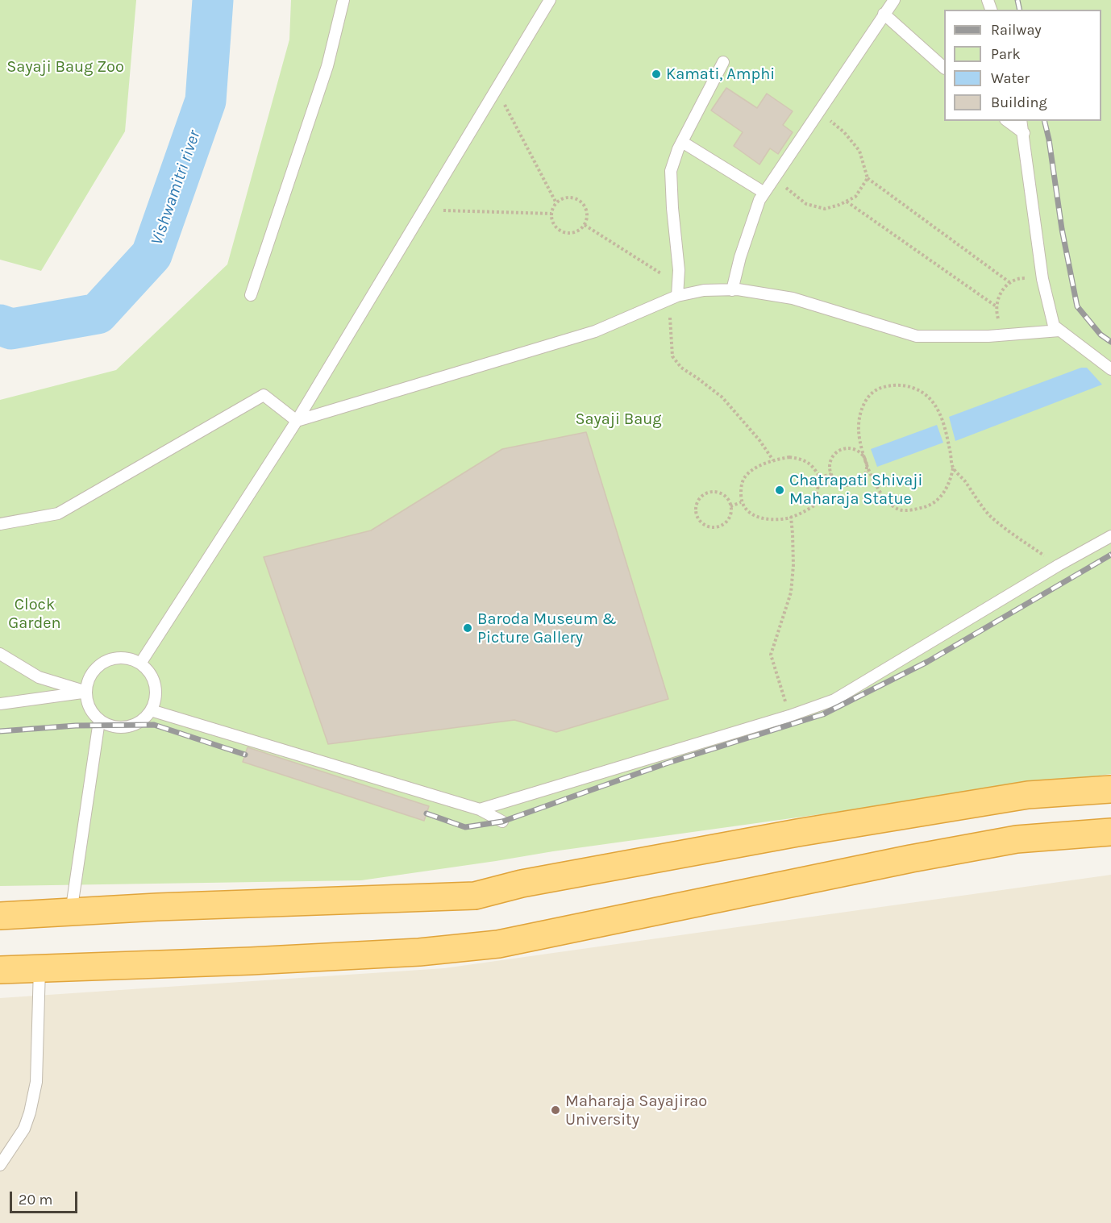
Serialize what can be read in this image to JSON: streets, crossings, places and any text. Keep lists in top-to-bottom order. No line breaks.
{"water":["Vishwamitri river"],"parks":["Sayaji Baug Zoo","Sayaji Baug","Clock Garden"],"places":["Kamati, Amphi","Chatrapati Shivaji Maharaja Statue","Baroda Museum & Picture Gallery","Maharaja Sayajirao University"],"legend":["Railway","Park","Water","Building"],"scale_bar":"20 m"}
